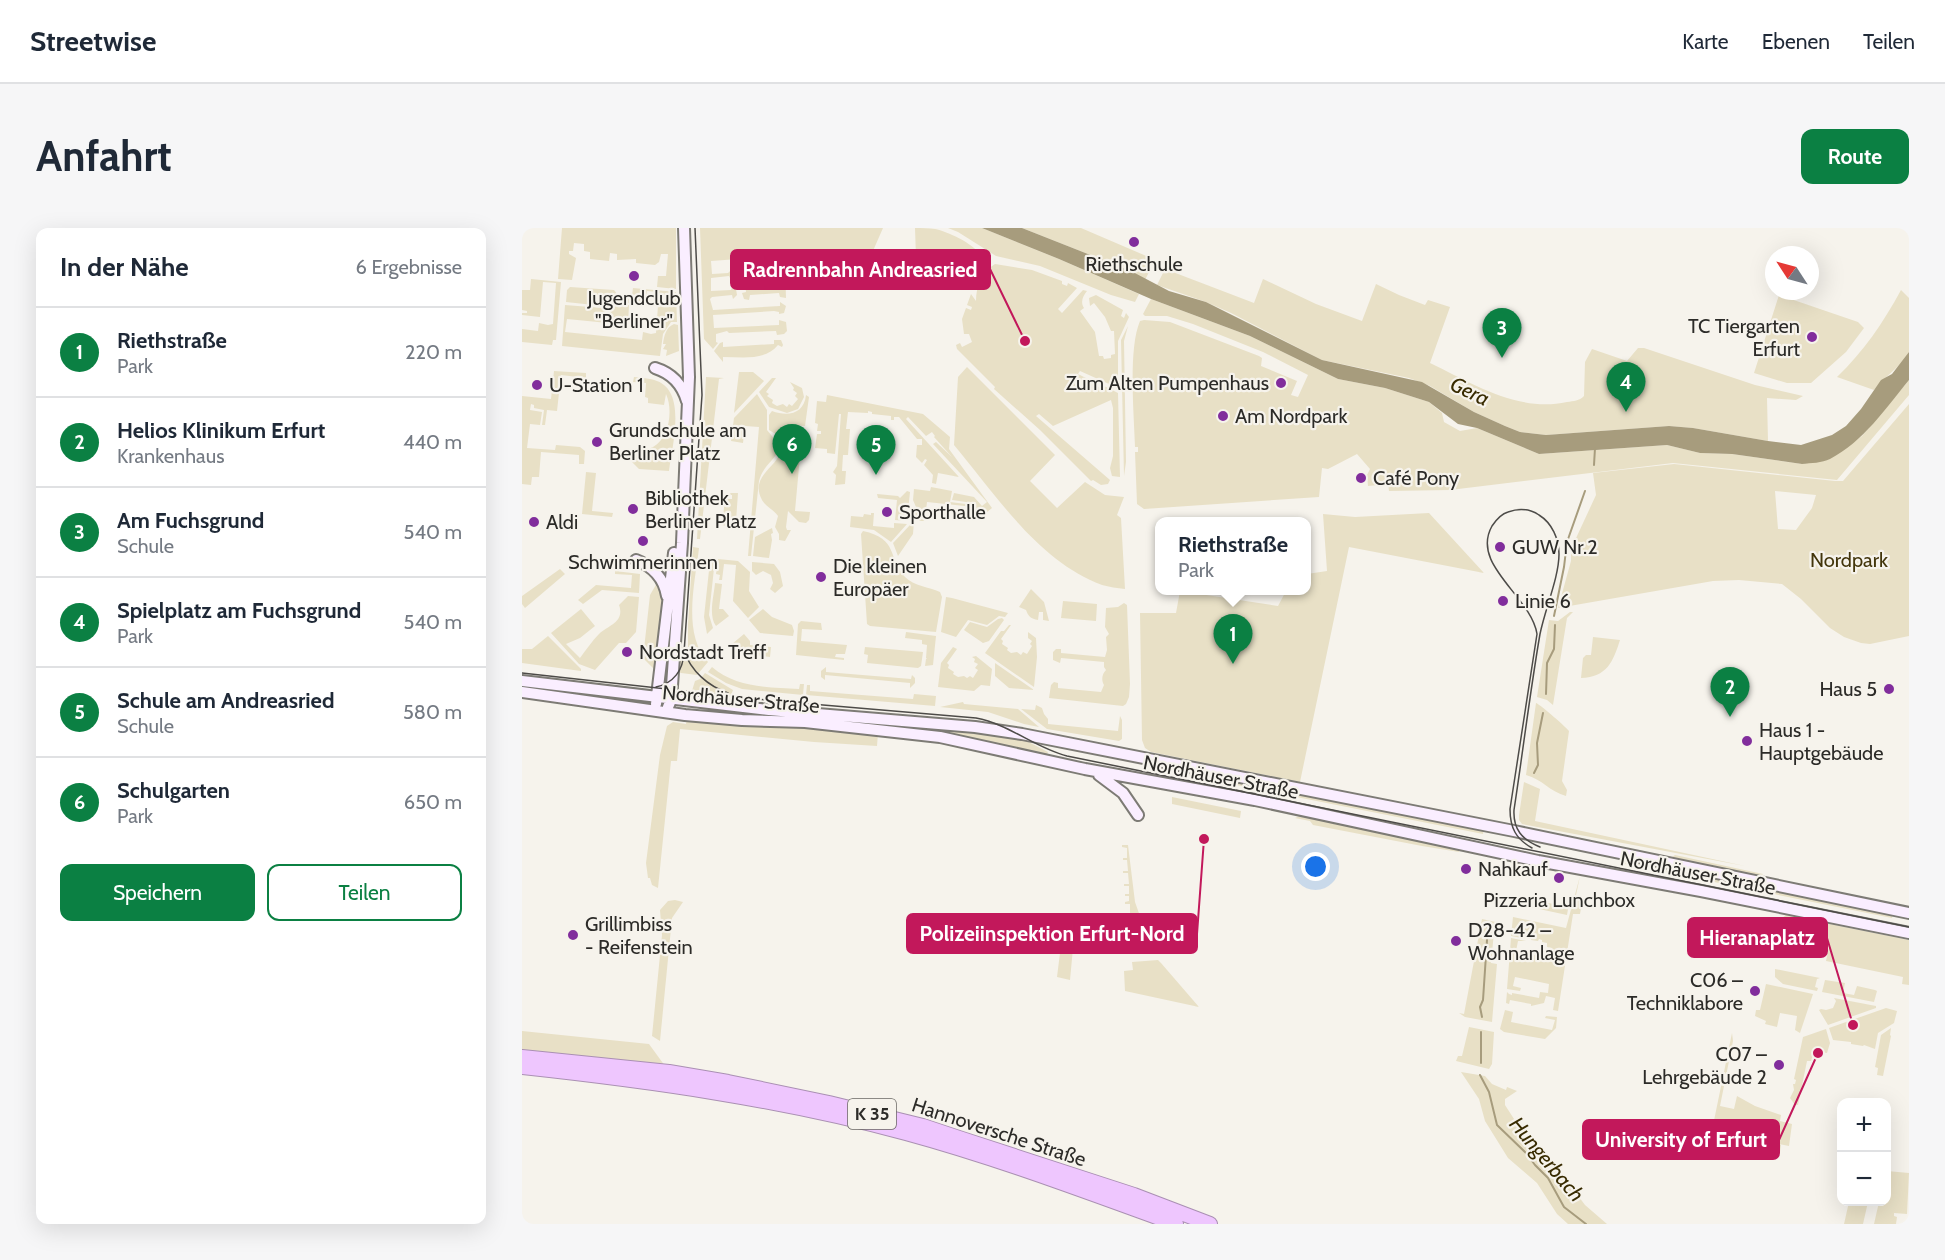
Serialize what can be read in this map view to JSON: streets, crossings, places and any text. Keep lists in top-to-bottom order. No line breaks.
{"streets":{"highway":["K 35","Hannoversche Straße"],"main road":["Nordhäuser Straße"]},"water":["Gera","Hungerbach"],"parks":["Nordpark"],"places":["Riethschule","Jugendclub \"Berliner\"","TC Tiergarten Erfurt","Radrennbahn Andreasried","Zum Alten Pumpenhaus","U-Station 1","Am Nordpark","Grundschule am Berliner Platz","Café Pony","Bibliothek Berliner Platz","Sporthalle","Aldi","Schwimmerinnen","GUW Nr.2","Die kleinen Europäer","Linie 6","Nordstadt Treff","Haus 5","Haus 1 - Hauptgebäude","Polizeiinspektion Erfurt-Nord","Nahkauf","Pizzeria Lunchbox","Grillimbiss - Reifenstein","D28-42 – Wohnanlage","C06 – Techniklabore","Hieranaplatz","University of Erfurt","C07 – Lehrgebäude 2"],"north":"top left","page":{"header":"Streetwise","nav":["Karte","Ebenen","Teilen"],"buttons":["Route",["Speichern","Teilen"]],"title":"Anfahrt","heading":["In der Nähe","6 Ergebnisse"],"list":[{"mark":"1","name":"Riethstraße","note":"Park","value":"220 m"},{"mark":"2","name":"Helios Klinikum Erfurt","note":"Krankenhaus","value":"440 m"},{"mark":"3","name":"Am Fuchsgrund","note":"Schule","value":"540 m"},{"mark":"4","name":"Spielplatz am Fuchsgrund","note":"Park","value":"540 m"},{"mark":"5","name":"Schule am Andreasried","note":"Schule","value":"580 m"},{"mark":"6","name":"Schulgarten","note":"Park","value":"650 m"}],"pins":["3","4","6","5","1","2"],"popup":["Riethstraße","Park"],"map_buttons":["+","−"]}}
